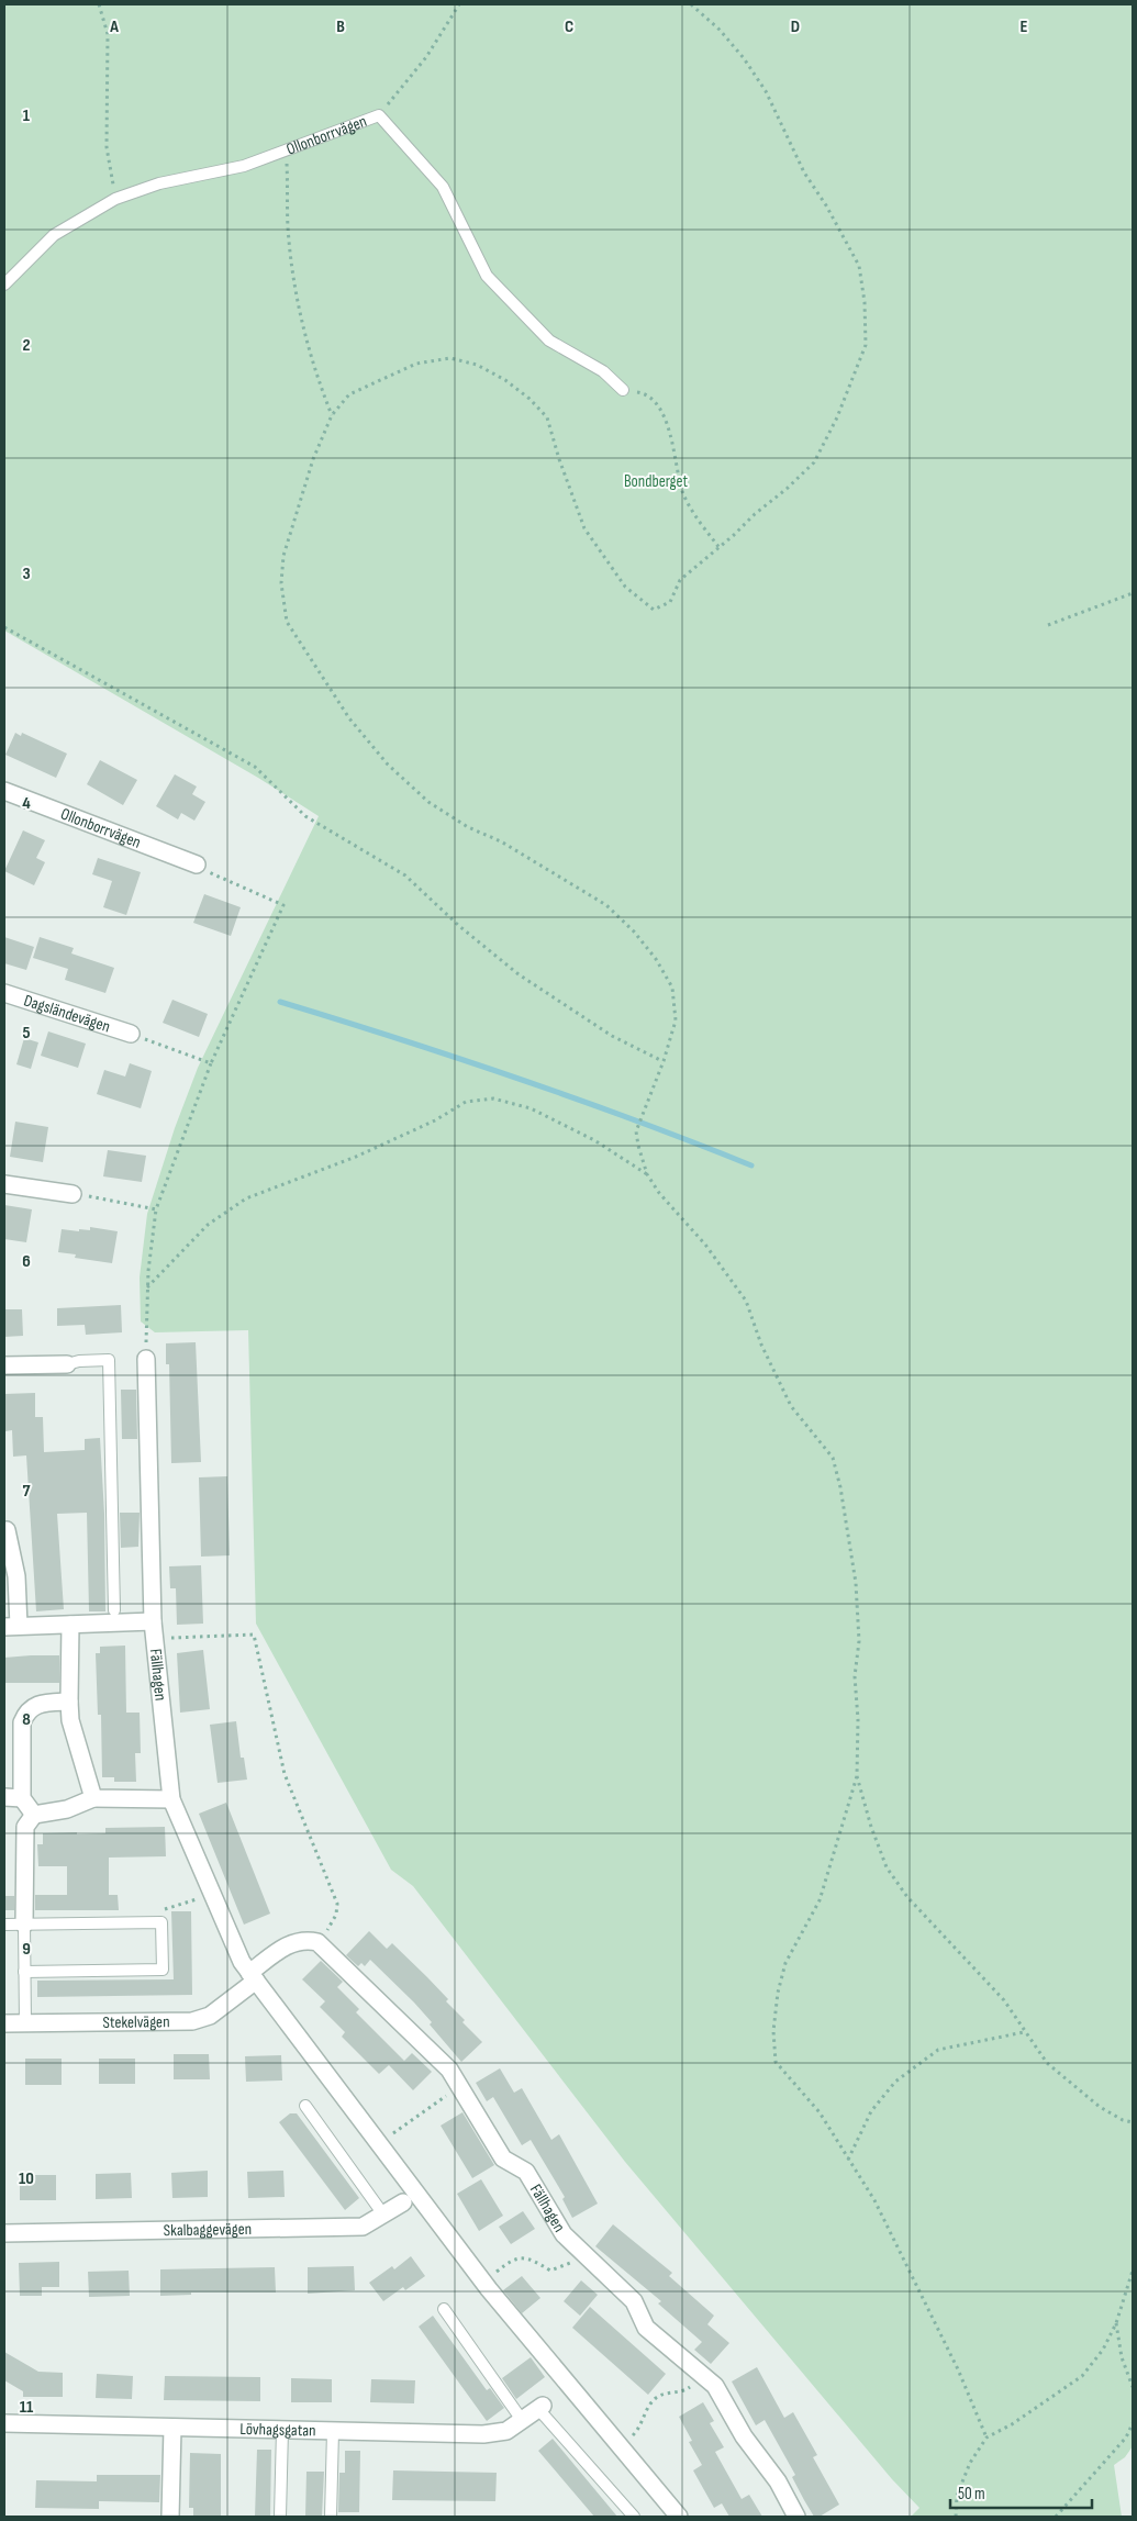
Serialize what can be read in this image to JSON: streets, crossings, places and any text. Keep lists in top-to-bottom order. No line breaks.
{"streets":{"street":["Ollonborrvägen","Dagsländevägen","Fällhagen","Stekelvägen","Skalbaggevägen","Lövhagsgatan"]},"crossings":[["Fällhagen","Stekelvägen"]],"parks":["Bondberget"],"scale_bar":"50 m","grid":{"columns":["A","B","C","D","E"],"rows":["1","2","3","4","5","6","7","8","9","10","11"]}}
